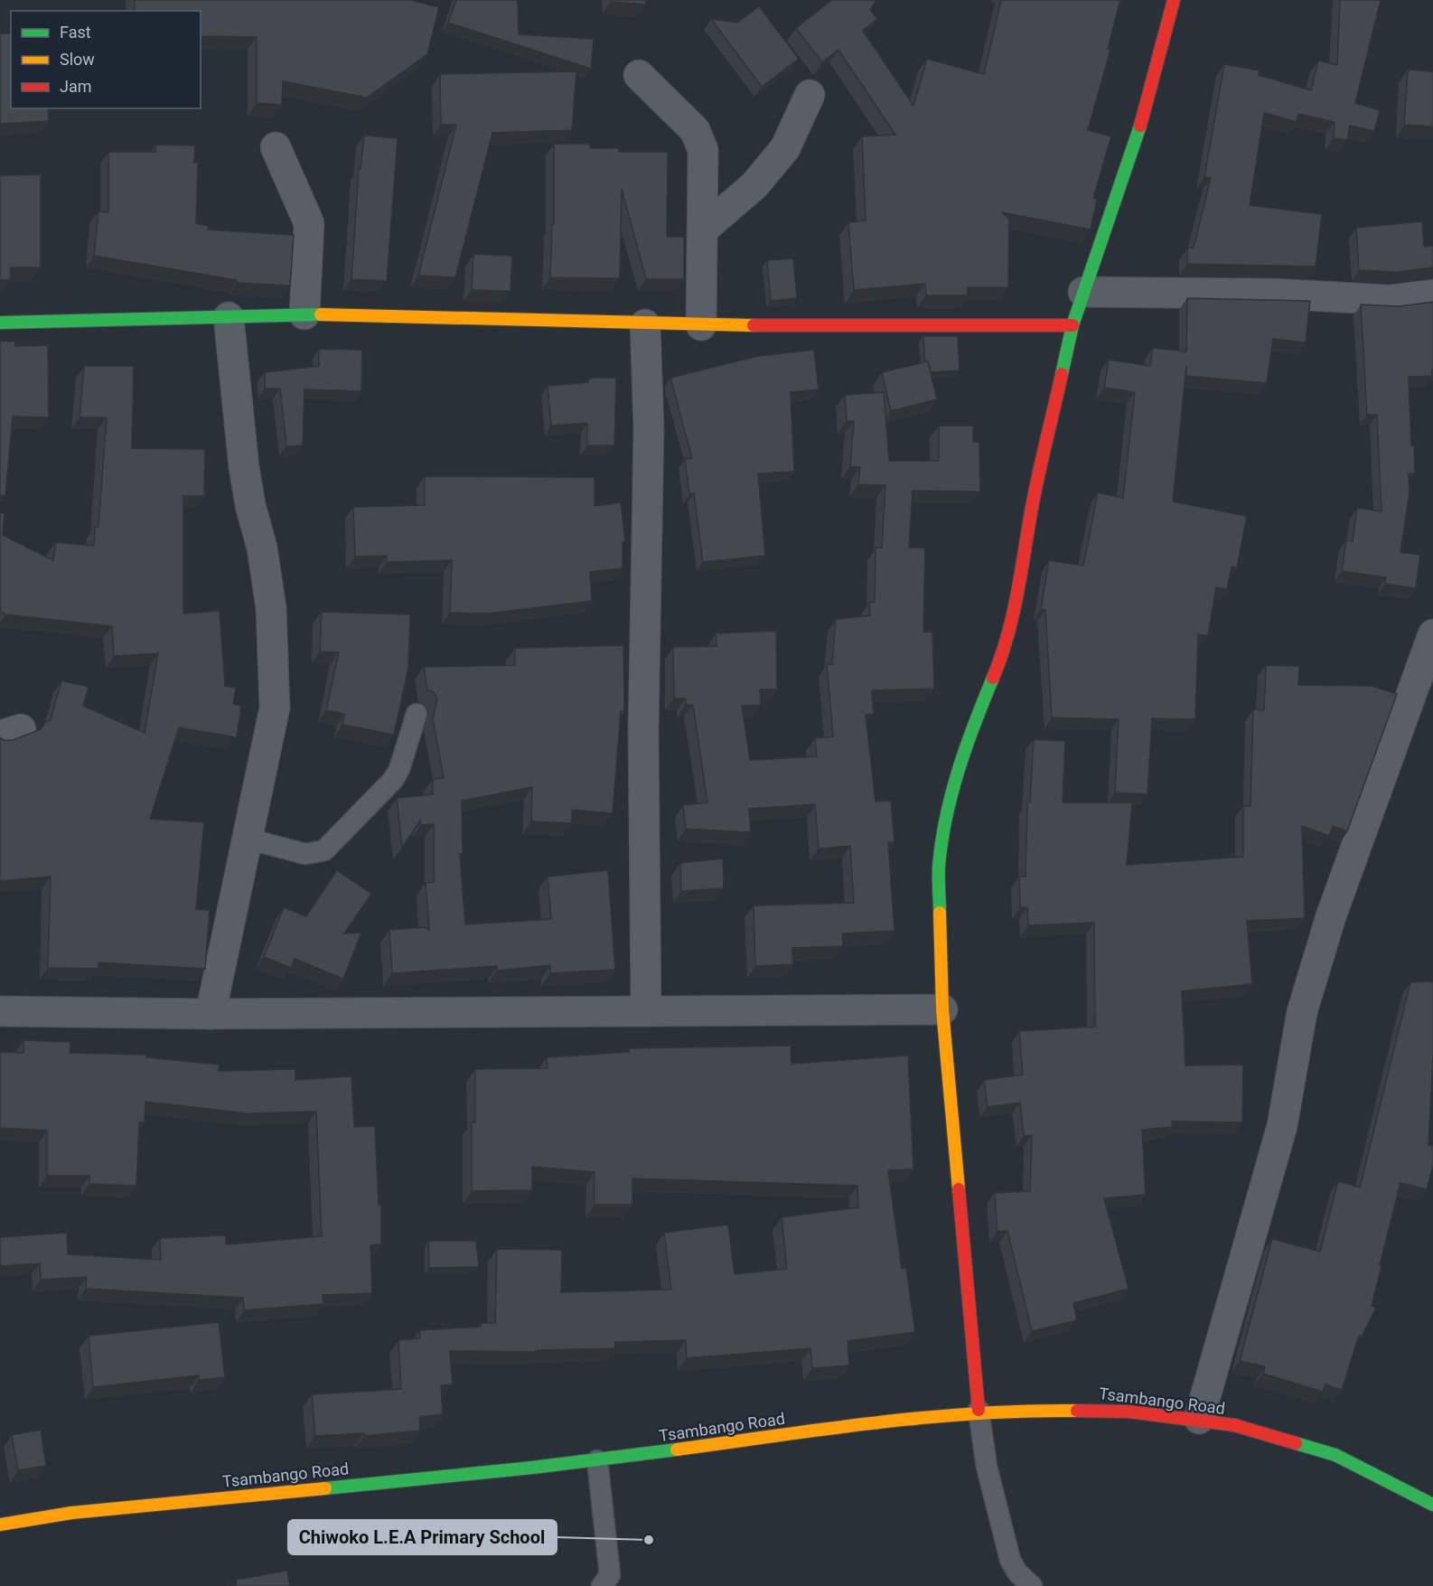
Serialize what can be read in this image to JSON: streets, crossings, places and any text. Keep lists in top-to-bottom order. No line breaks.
{"streets":{"street":["Tsambango Road"]},"places":["Chiwoko L.E.A Primary School"],"legend":["Fast","Slow","Jam"]}
